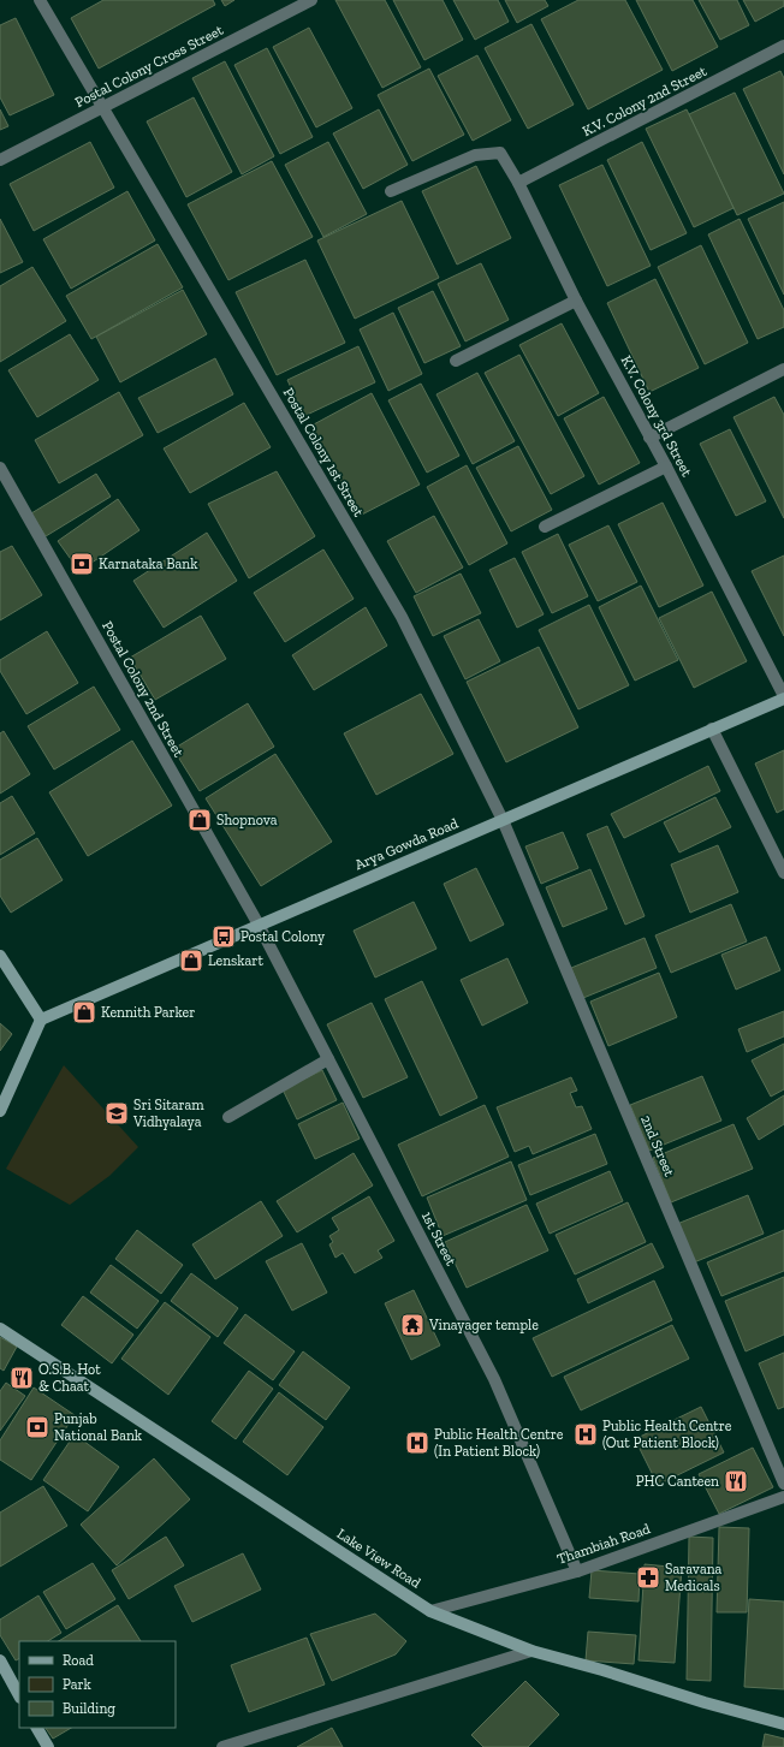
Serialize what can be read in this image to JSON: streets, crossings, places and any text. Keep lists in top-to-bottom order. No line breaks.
{"streets":{"street":["Postal Colony Cross Street","K.V. Colony 2nd Street","K.V. Colony 3rd Street","Postal Colony 1st Street","Postal Colony 2nd Street","Arya Gowda Road","2nd Street","1st Street","Thambiah Road","Lake View Road"]},"crossings":[["Postal Colony Cross Street","Postal Colony 1st Street"],["K.V. Colony 2nd Street","K.V. Colony 3rd Street"],["K.V. Colony 3rd Street","Arya Gowda Road"],["Postal Colony 1st Street","Arya Gowda Road"],["Postal Colony 1st Street","2nd Street"],["Postal Colony 2nd Street","Arya Gowda Road"],["Postal Colony 2nd Street","1st Street"],["Arya Gowda Road","2nd Street"],["Arya Gowda Road","1st Street"],["1st Street","Thambiah Road"],["Thambiah Road","Lake View Road"]],"places":{"bank":["Karnataka Bank","Punjab National Bank"],"shop":["Shopnova","Lenskart","Kennith Parker"],"bus stop":["Postal Colony"],"school or university":["Sri Sitaram Vidhyalaya"],"temple":["Vinayager temple"],"restaurant":["O.S.B. Hot & Chaat","PHC Canteen"],"hospital":["Public Health Centre (Out Patient Block)","Public Health Centre (In Patient Block)"],"pharmacy":["Saravana Medicals"]},"legend":["Road","Park","Building"]}
